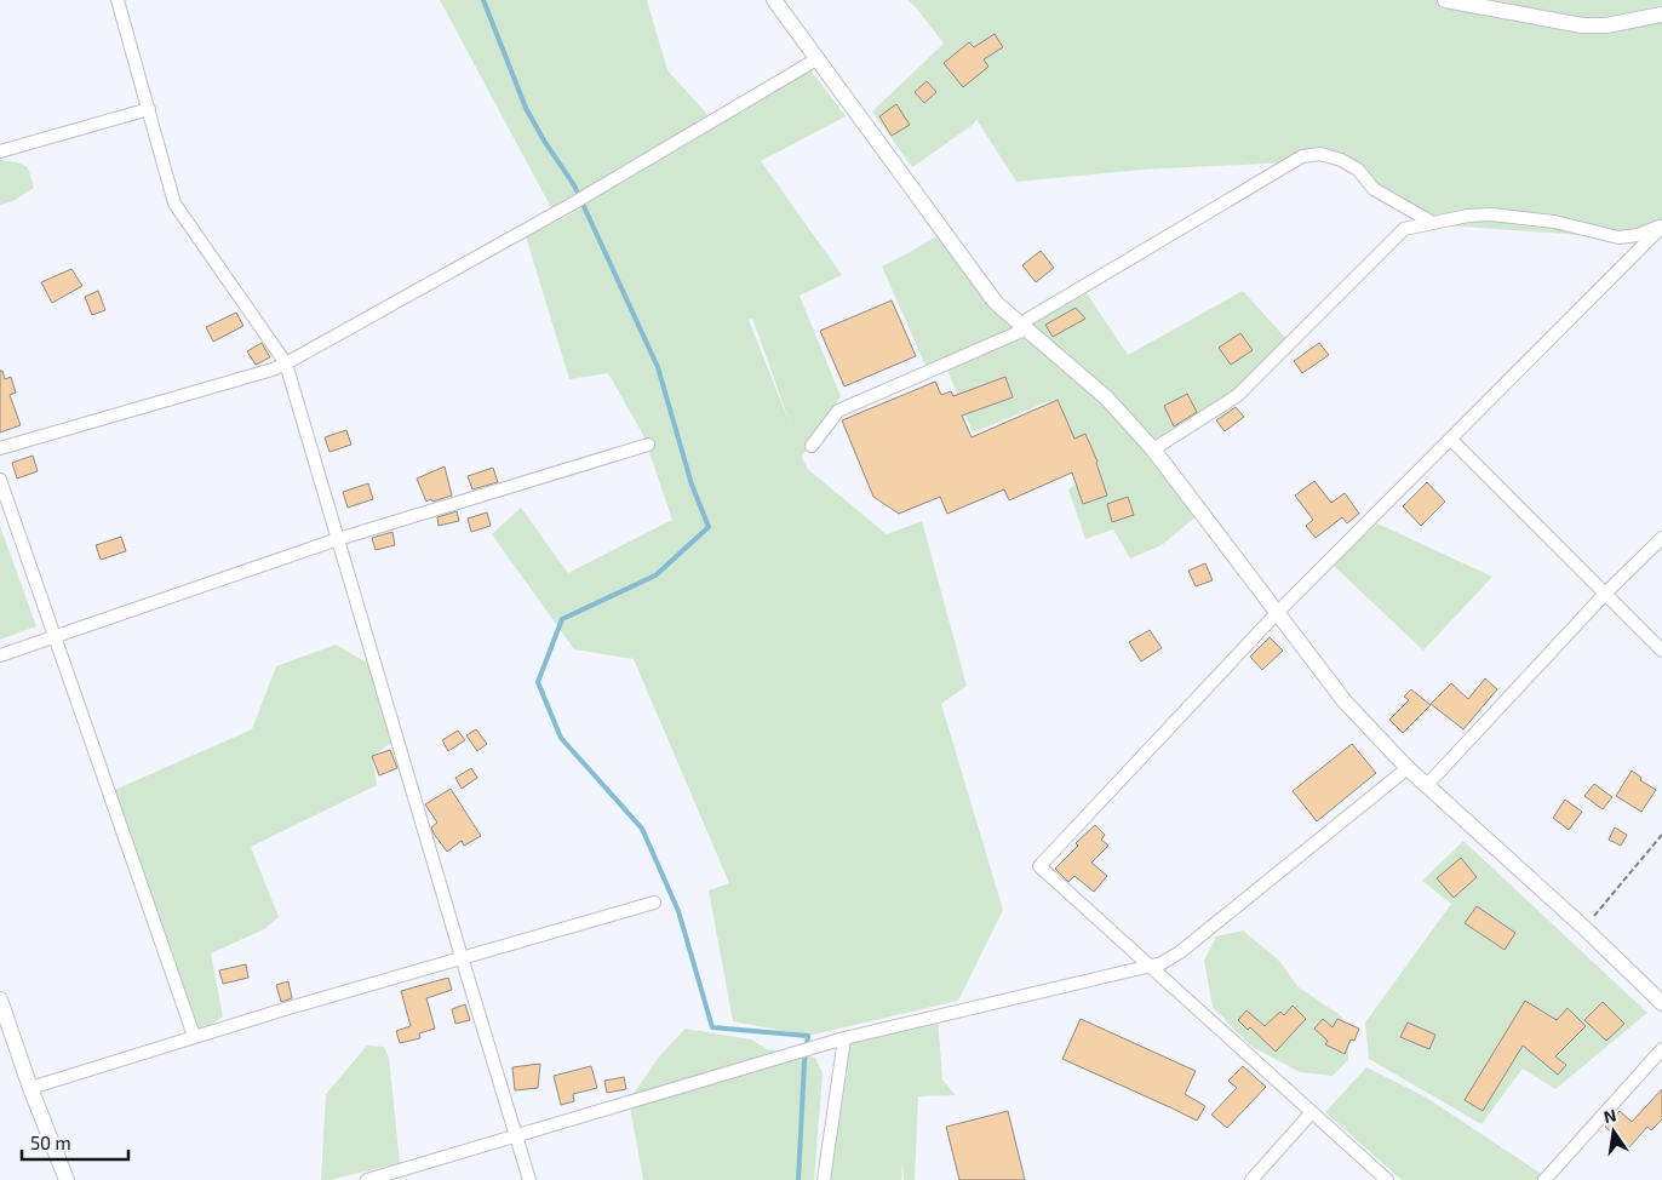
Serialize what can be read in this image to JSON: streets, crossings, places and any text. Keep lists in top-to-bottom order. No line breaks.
{"scale_bar":"50 m","north":"top"}
